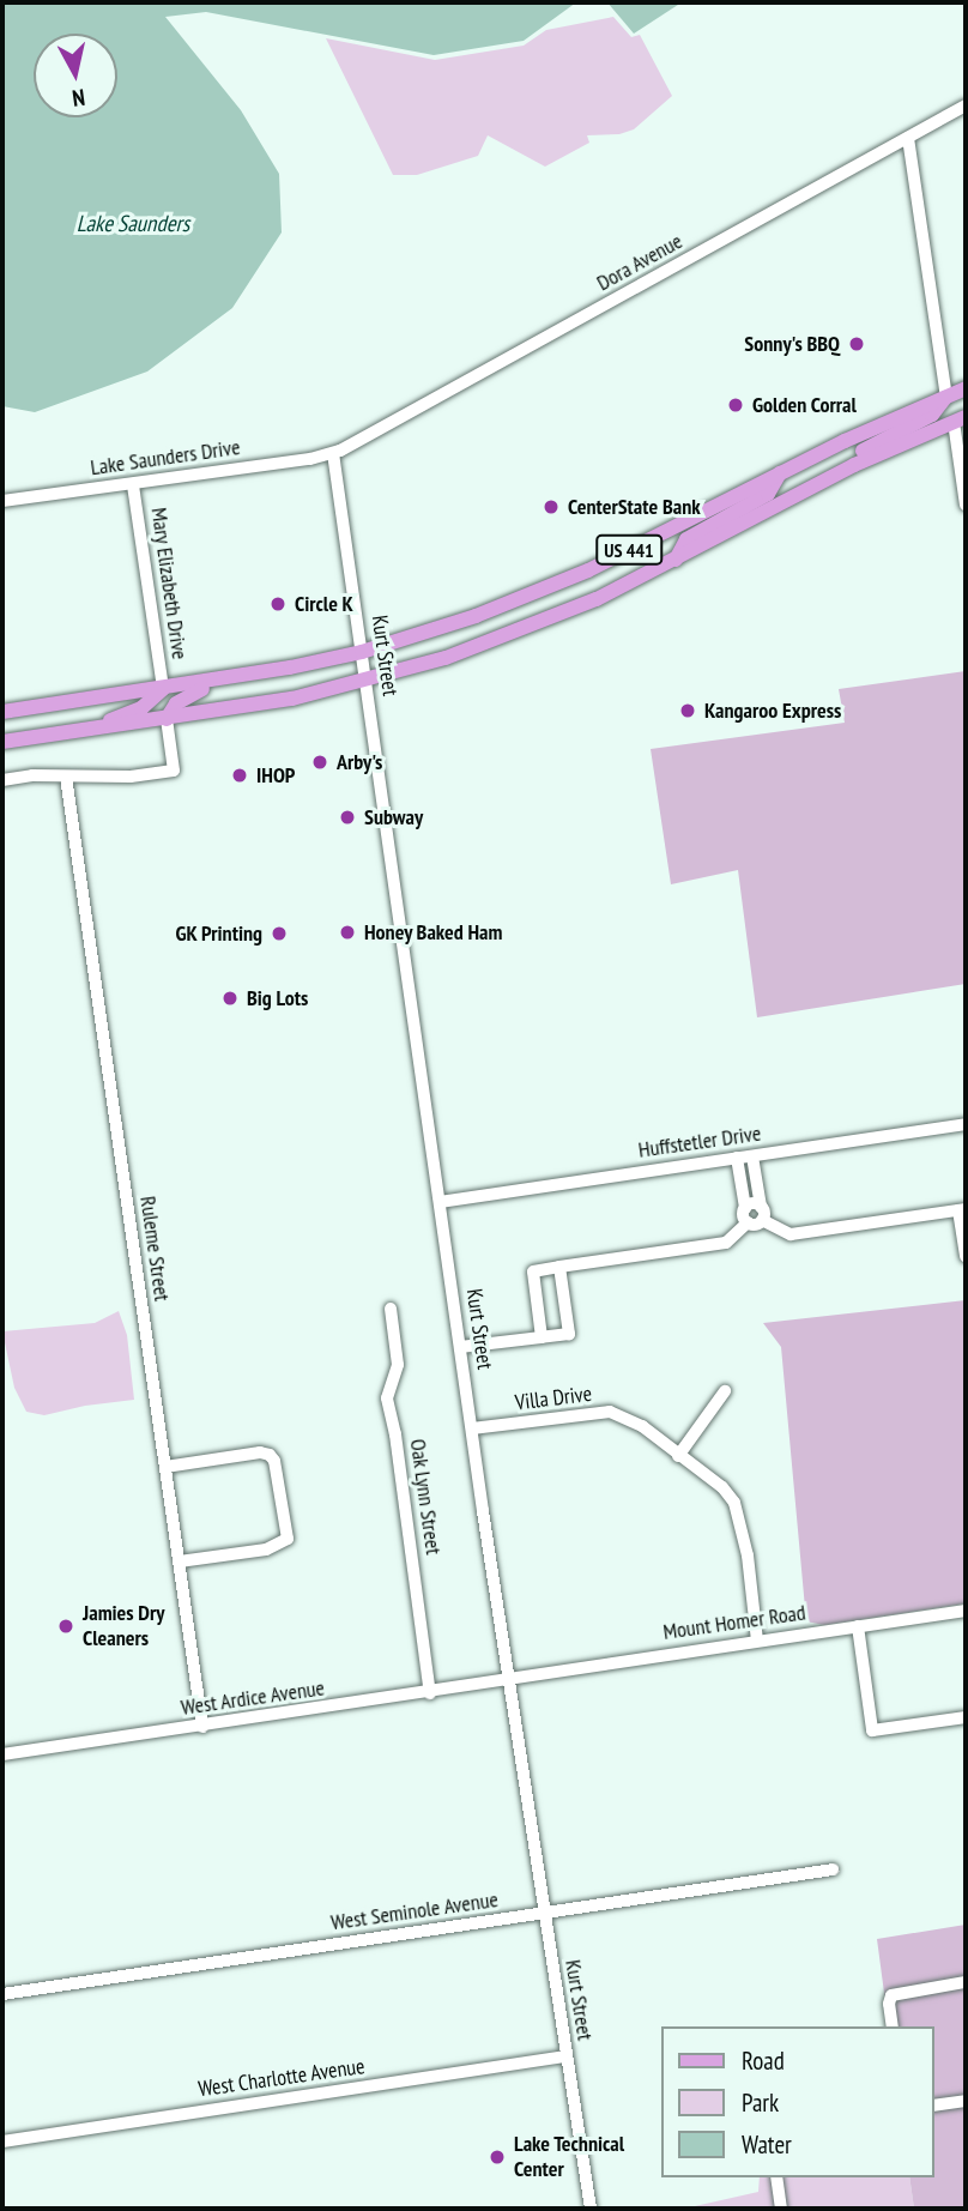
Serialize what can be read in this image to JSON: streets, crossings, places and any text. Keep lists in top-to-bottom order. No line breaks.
{"streets":{"main road":["US 441"],"street":["Dora Avenue","Lake Saunders Drive","Mary Elizabeth Drive","Kurt Street","Huffstetler Drive","Ruleme Street","Villa Drive","Oak Lynn Street","Mount Homer Road","West Ardice Avenue","West Seminole Avenue","West Charlotte Avenue"]},"crossings":[["Dora Avenue","Lake Saunders Drive"],["Dora Avenue","Kurt Street"],["Lake Saunders Drive","Mary Elizabeth Drive"],["Lake Saunders Drive","Kurt Street"],["US 441","Mary Elizabeth Drive"],["US 441","Kurt Street"],["Kurt Street","Huffstetler Drive"],["Kurt Street","Villa Drive"],["Kurt Street","Mount Homer Road"],["Kurt Street","West Ardice Avenue"],["Kurt Street","West Seminole Avenue"],["Kurt Street","West Charlotte Avenue"],["Ruleme Street","West Ardice Avenue"],["Villa Drive","Mount Homer Road"],["Oak Lynn Street","West Ardice Avenue"],["Mount Homer Road","West Ardice Avenue"]],"water":["Lake Saunders"],"places":["Sonny's BBQ","Golden Corral","CenterState Bank","Circle K","Kangaroo Express","Arby's","IHOP","Subway","Honey Baked Ham","GK Printing","Big Lots","Jamies Dry Cleaners","Lake Technical Center"],"legend":["Road","Park","Water"],"north":"bottom"}
